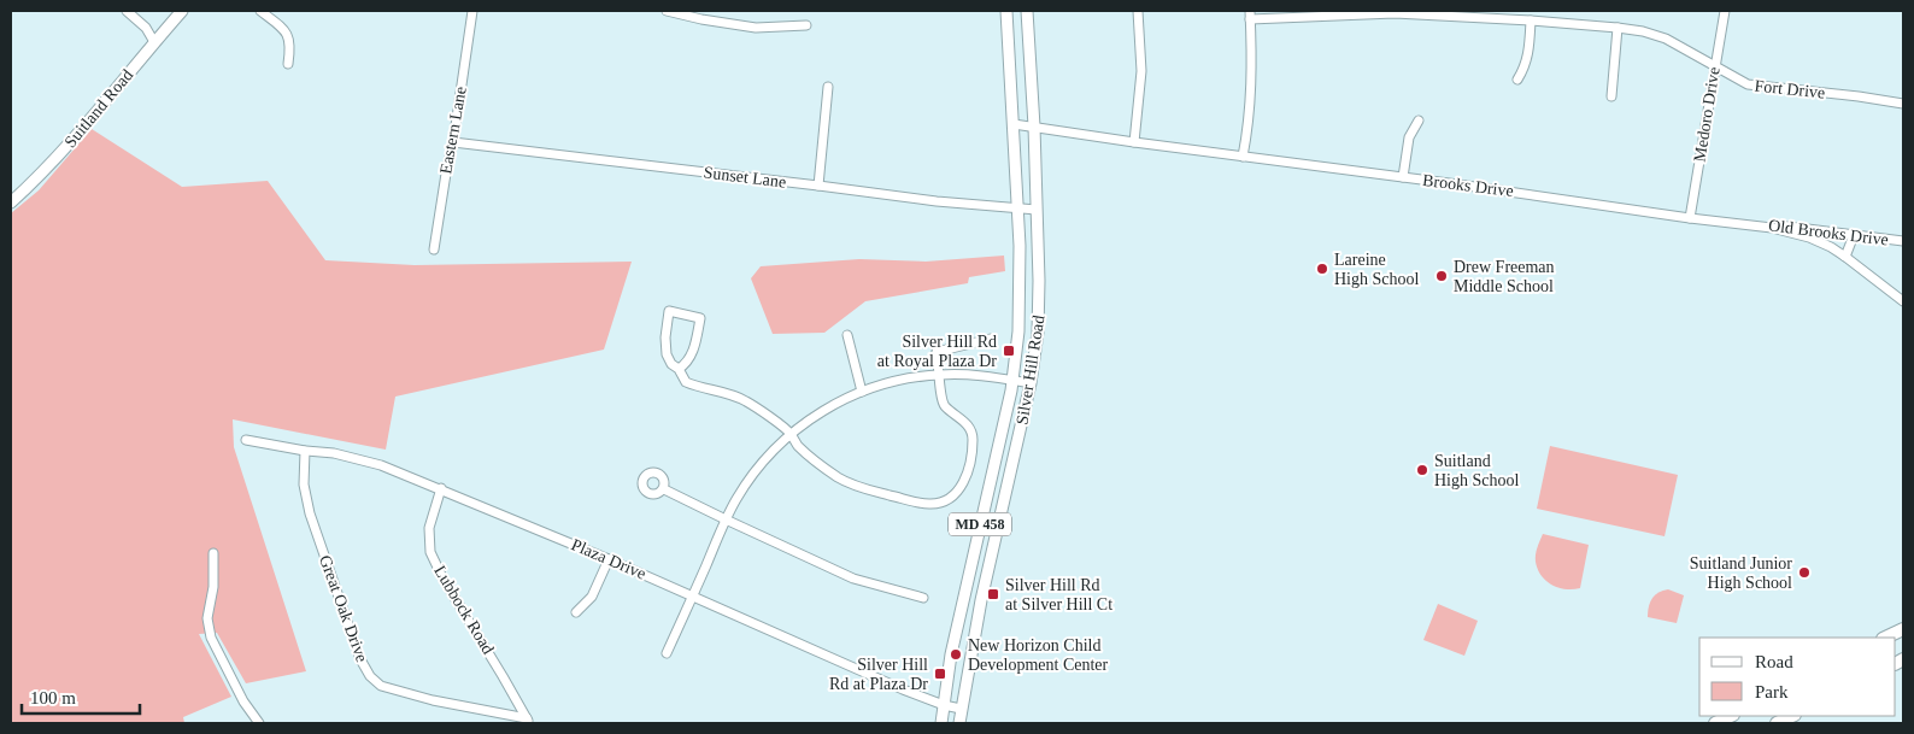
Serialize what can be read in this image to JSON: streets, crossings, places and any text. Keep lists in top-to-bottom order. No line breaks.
{"streets":{"main road":["Suitland Road","Silver Hill Road","MD 458"],"street":["Fort Drive","Medoro Drive","Eastern Lane","Sunset Lane","Brooks Drive","Old Brooks Drive","Plaza Drive","Great Oak Drive","Lubbock Road"]},"crossings":[["Fort Drive","Medoro Drive"],["Medoro Drive","Brooks Drive"],["Eastern Lane","Sunset Lane"],["Sunset Lane","Silver Hill Road"],["Brooks Drive","Old Brooks Drive"],["Brooks Drive","Silver Hill Road"],["Silver Hill Road","Plaza Drive"],["Plaza Drive","Great Oak Drive"],["Plaza Drive","Lubbock Road"],["Great Oak Drive","Lubbock Road"]],"places":{"other":["Lareine High School","Drew Freeman Middle School","Suitland High School","Suitland Junior High School","New Horizon Child Development Center"],"transit":["Silver Hill Rd at Royal Plaza Dr","Silver Hill Rd at Silver Hill Ct","Silver Hill Rd at Plaza Dr"]},"legend":["Road","Park"],"scale_bar":"100 m"}
